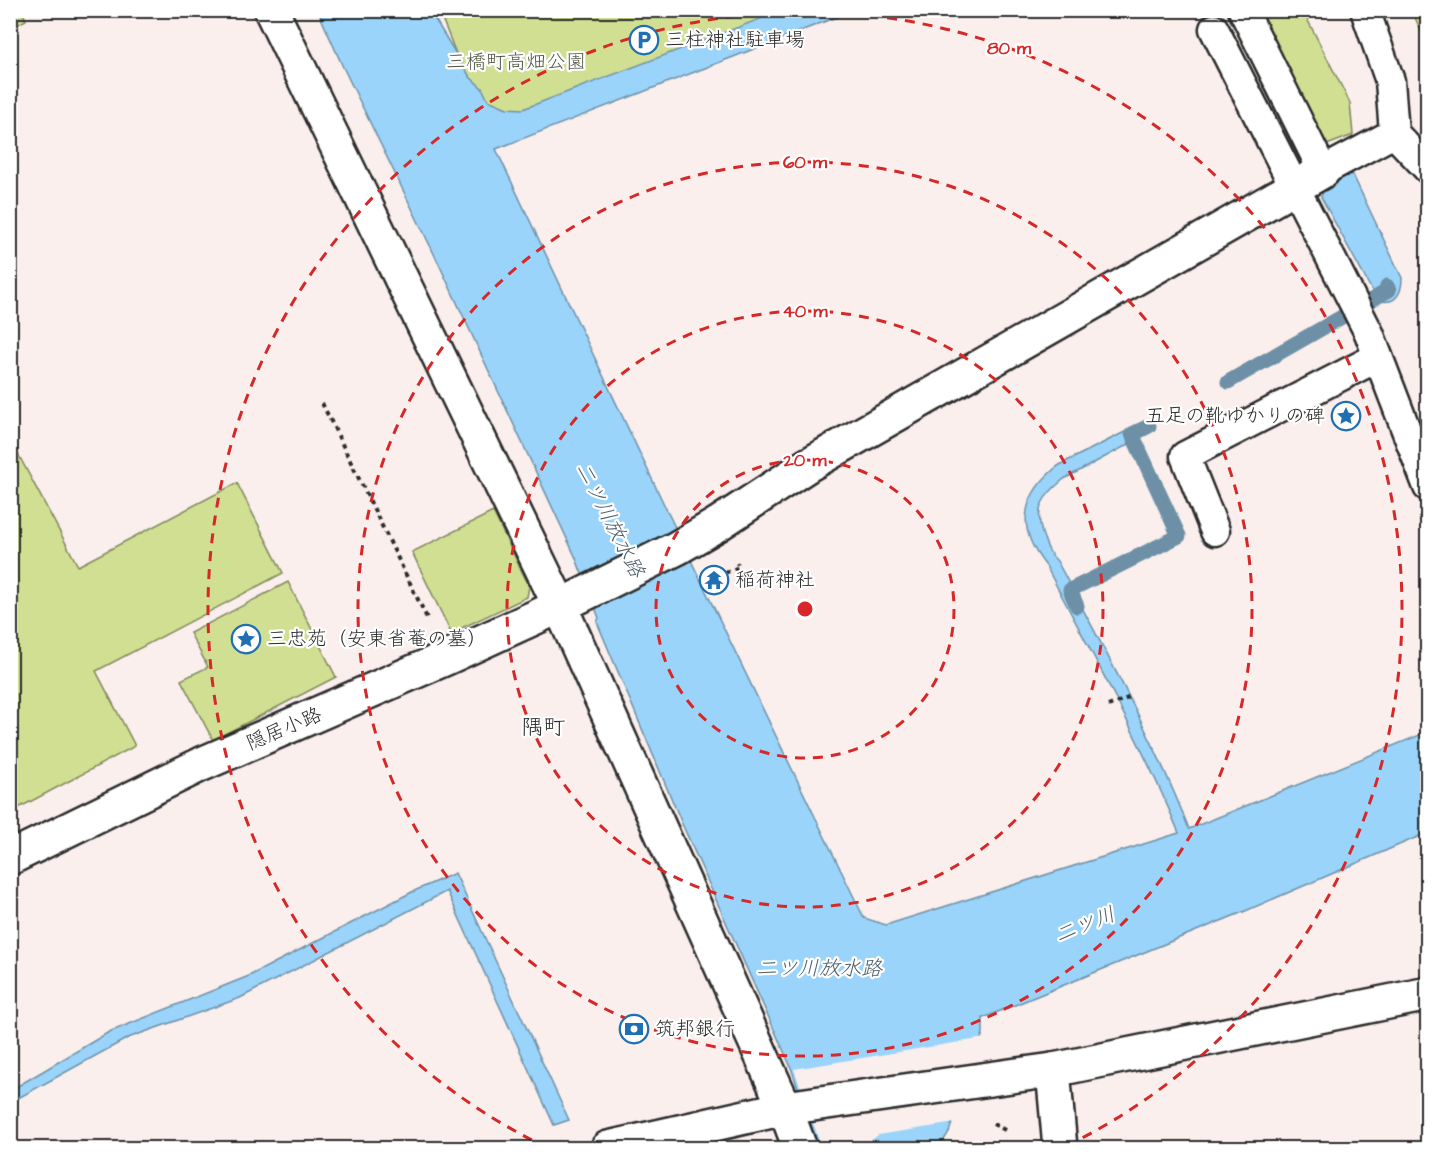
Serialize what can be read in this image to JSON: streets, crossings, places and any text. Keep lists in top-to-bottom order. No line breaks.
{"streets":{"street":["隠居小路"]},"districts":["隅町"],"water":["二ツ川放水路","二ツ川"],"parks":["三橋町高畑公園"],"places":{"parking":["三柱神社駐車場"],"place":["五足の靴ゆかりの碑","三忠苑（安東省菴の墓）"],"temple":["稲荷神社"],"bank":["筑邦銀行"]},"rings":["80 m","60 m","40 m","20 m"]}
